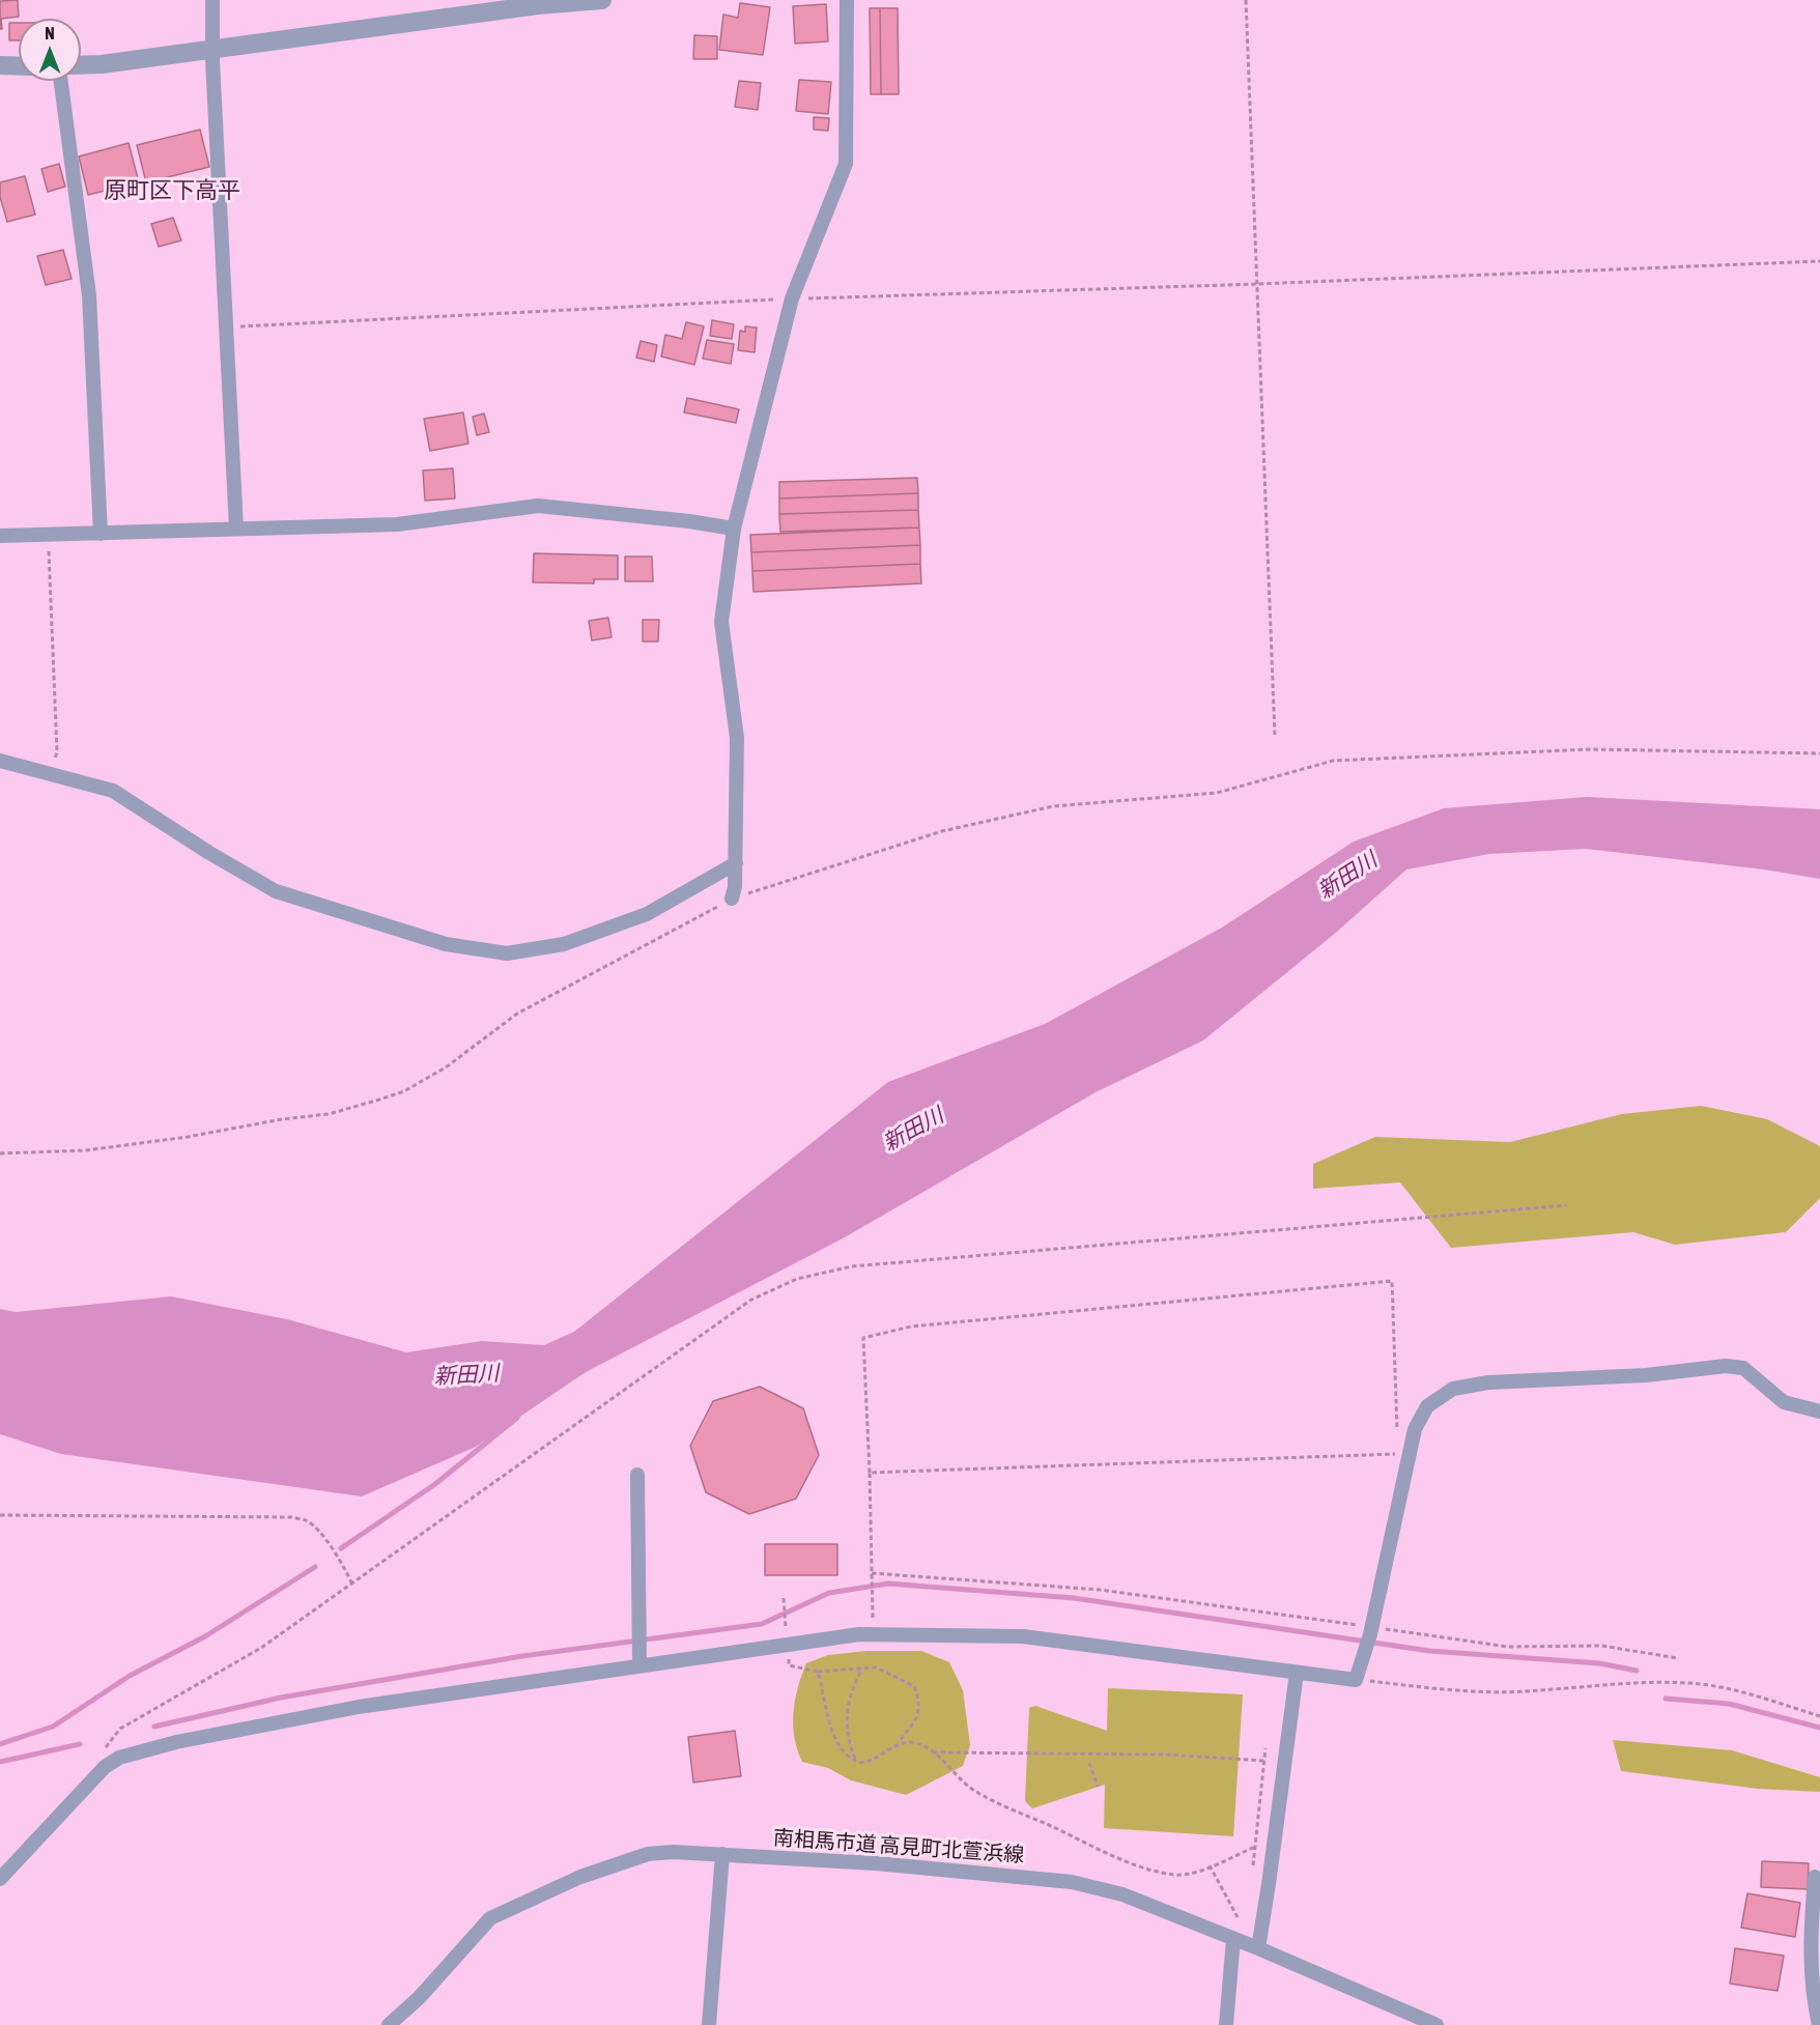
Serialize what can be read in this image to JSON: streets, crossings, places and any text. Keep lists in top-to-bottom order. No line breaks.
{"streets":{"street":["南相馬市道 高見町北萱浜線"]},"districts":["原町区下高平"],"water":["新田川"],"north":"top"}
